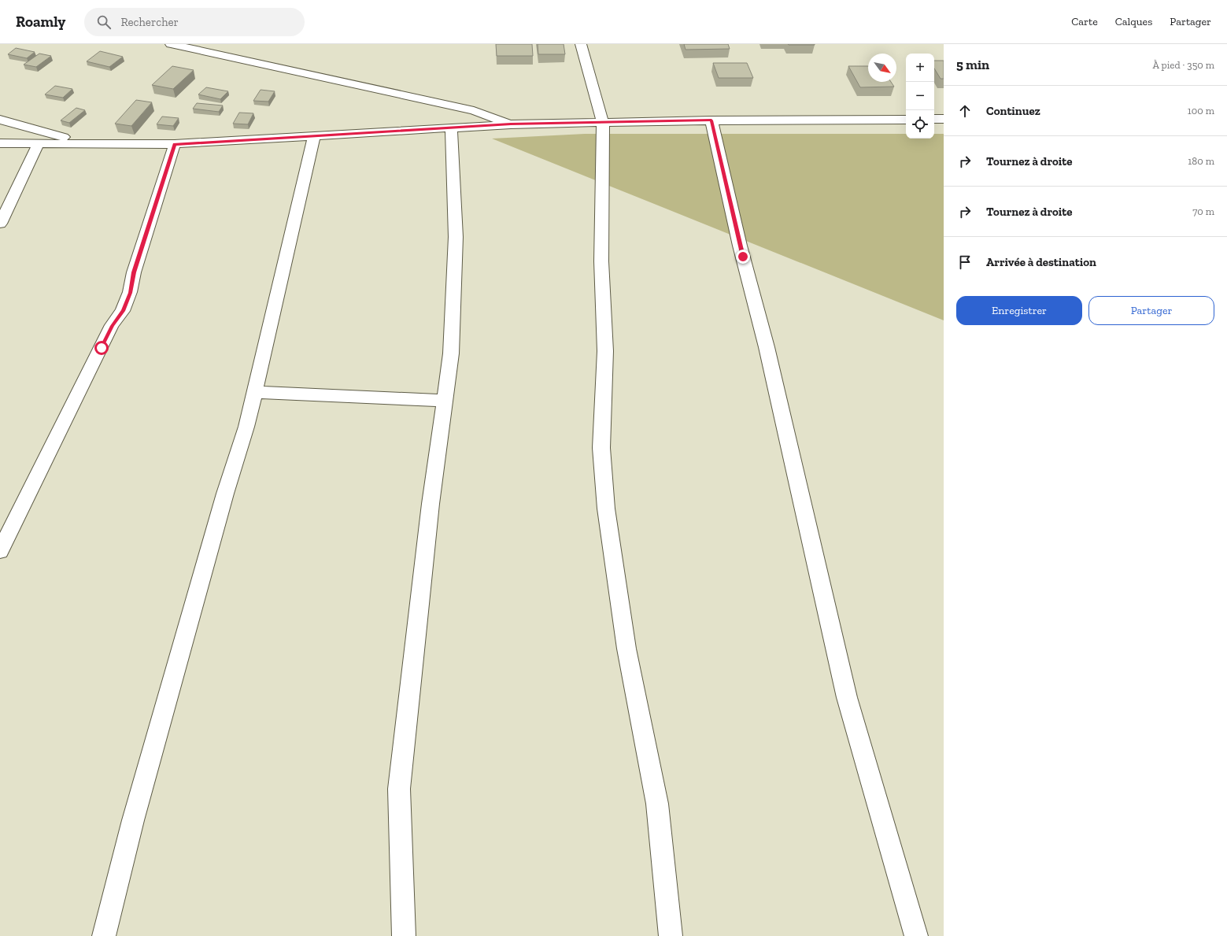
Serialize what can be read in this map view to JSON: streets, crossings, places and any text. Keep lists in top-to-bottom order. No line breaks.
{"north":"bottom right","page":{"header":"Roamly","search":"Rechercher","nav":["Carte","Calques","Partager"],"heading":["5 min","À pied · 350 m"],"map_buttons":["+","−"],"list":[["Continuez","100 m"],["Tournez à droite","180 m"],["Tournez à droite","70 m"],"Arrivée à destination"],"buttons":["Enregistrer","Partager"]}}
